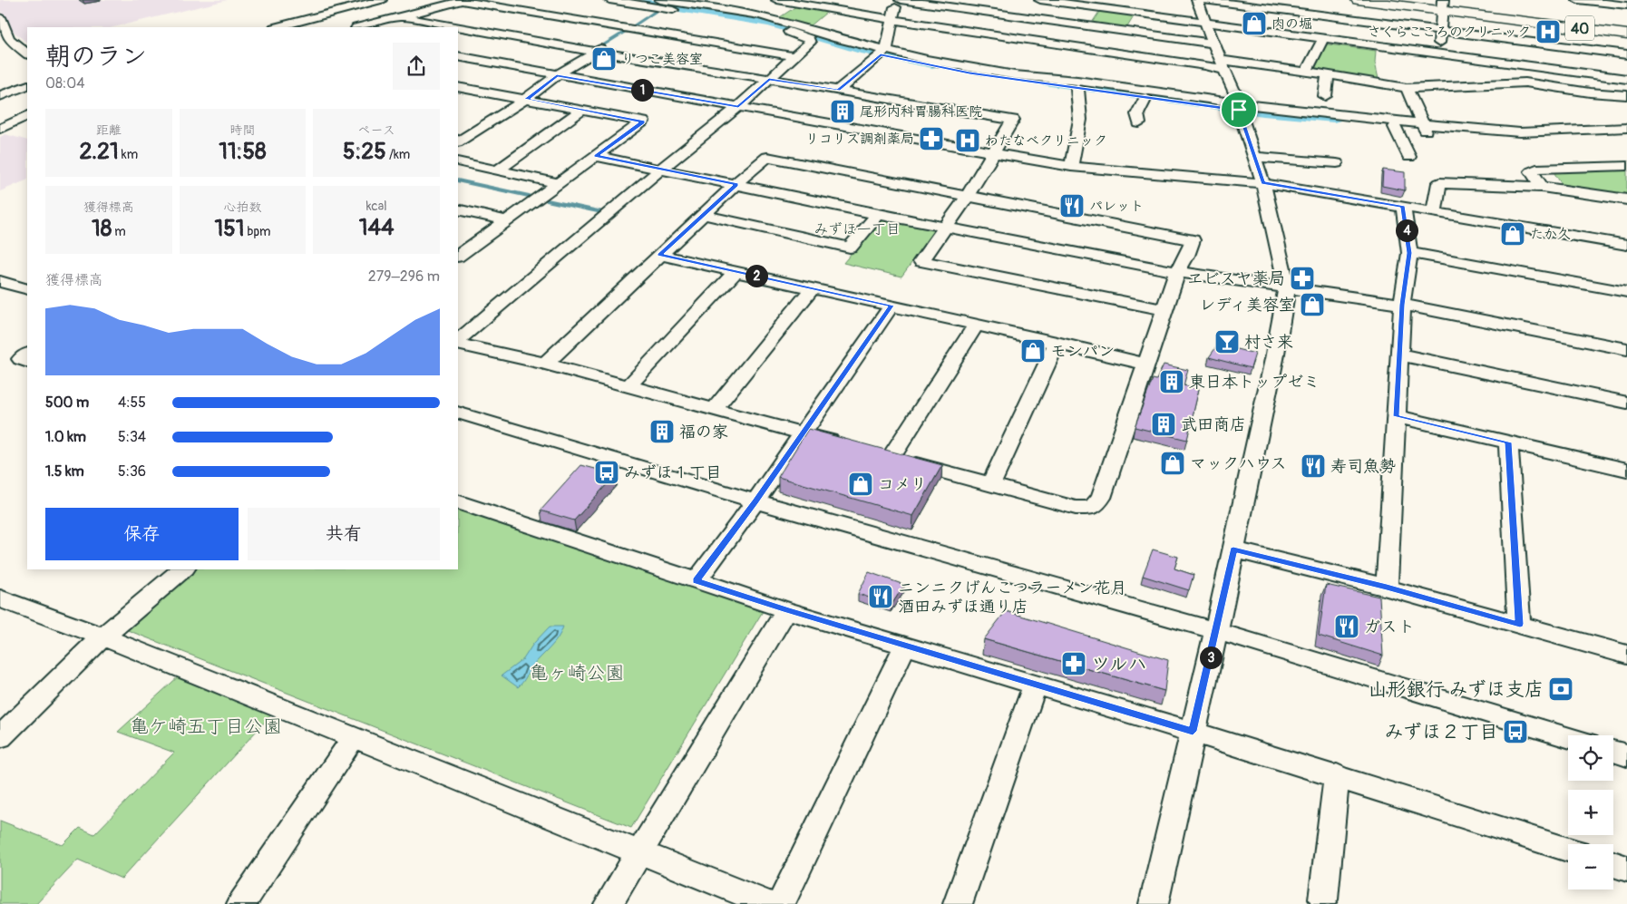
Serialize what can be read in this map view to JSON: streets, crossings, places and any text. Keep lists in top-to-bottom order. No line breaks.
{"streets":{"main road":["40"]},"districts":["みずほ一丁目"],"parks":["亀ヶ崎公園","亀ケ崎五丁目公園"],"places":{"shop":["肉の堀","りつこ美容室","たか久","レディ美容室","モンパン","マックハウス","コメリ"],"hospital":["さくらこころのクリニック","わたなべクリニック"],"building":["尾形内科胃腸科医院","東日本トップゼミ","武田商店","福の家"],"pharmacy":["リコリス調剤薬局","ヱビスヤ薬局","ツルハ"],"restaurant":["パレット","寿司魚勢","ニンニクげんこつラーメン花月 酒田みずほ通り店","ガスト"],"bar":["村さ来"],"bus stop":["みずほ１丁目","みずほ２丁目"],"bank":["山形銀行 みずほ支店"]},"page":{"heading":["朝のラン","08:04"],"pins":["1","4","2","3"],"stats":[["距離","2.21 km"],["時間","11:58"],["ペース","5:25 /km"],["獲得標高","18 m"],["心拍数","151 bpm"],["kcal","144"]],"chart":["獲得標高","279–296 m"],"list":[{"name":"500 m","note":"4:55"},{"name":"1.0 km","note":"5:34"},{"name":"1.5 km","note":"5:36"}],"buttons":["保存","共有"],"map_buttons":["+","−"]}}
